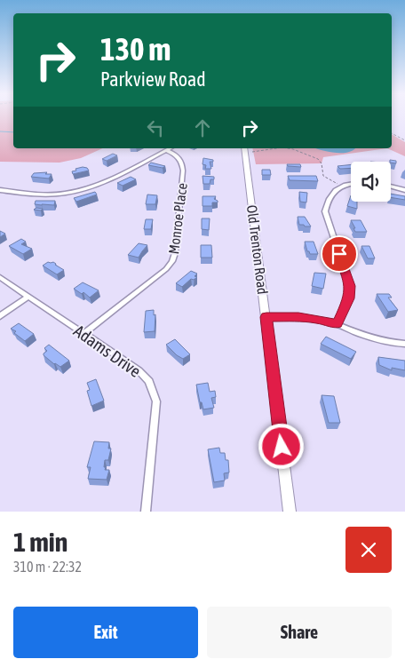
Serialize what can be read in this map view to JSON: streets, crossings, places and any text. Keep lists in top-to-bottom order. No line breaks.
{"streets":{"main road":["Old Trenton Road"],"street":["Monroe Place","Adams Drive"]},"crossings":[["Monroe Place","Adams Drive"]],"page":{"turn":["130 m","Parkview Road"],"heading":["1 min","310 m · 22:32"],"buttons":["Exit","Share"]}}
